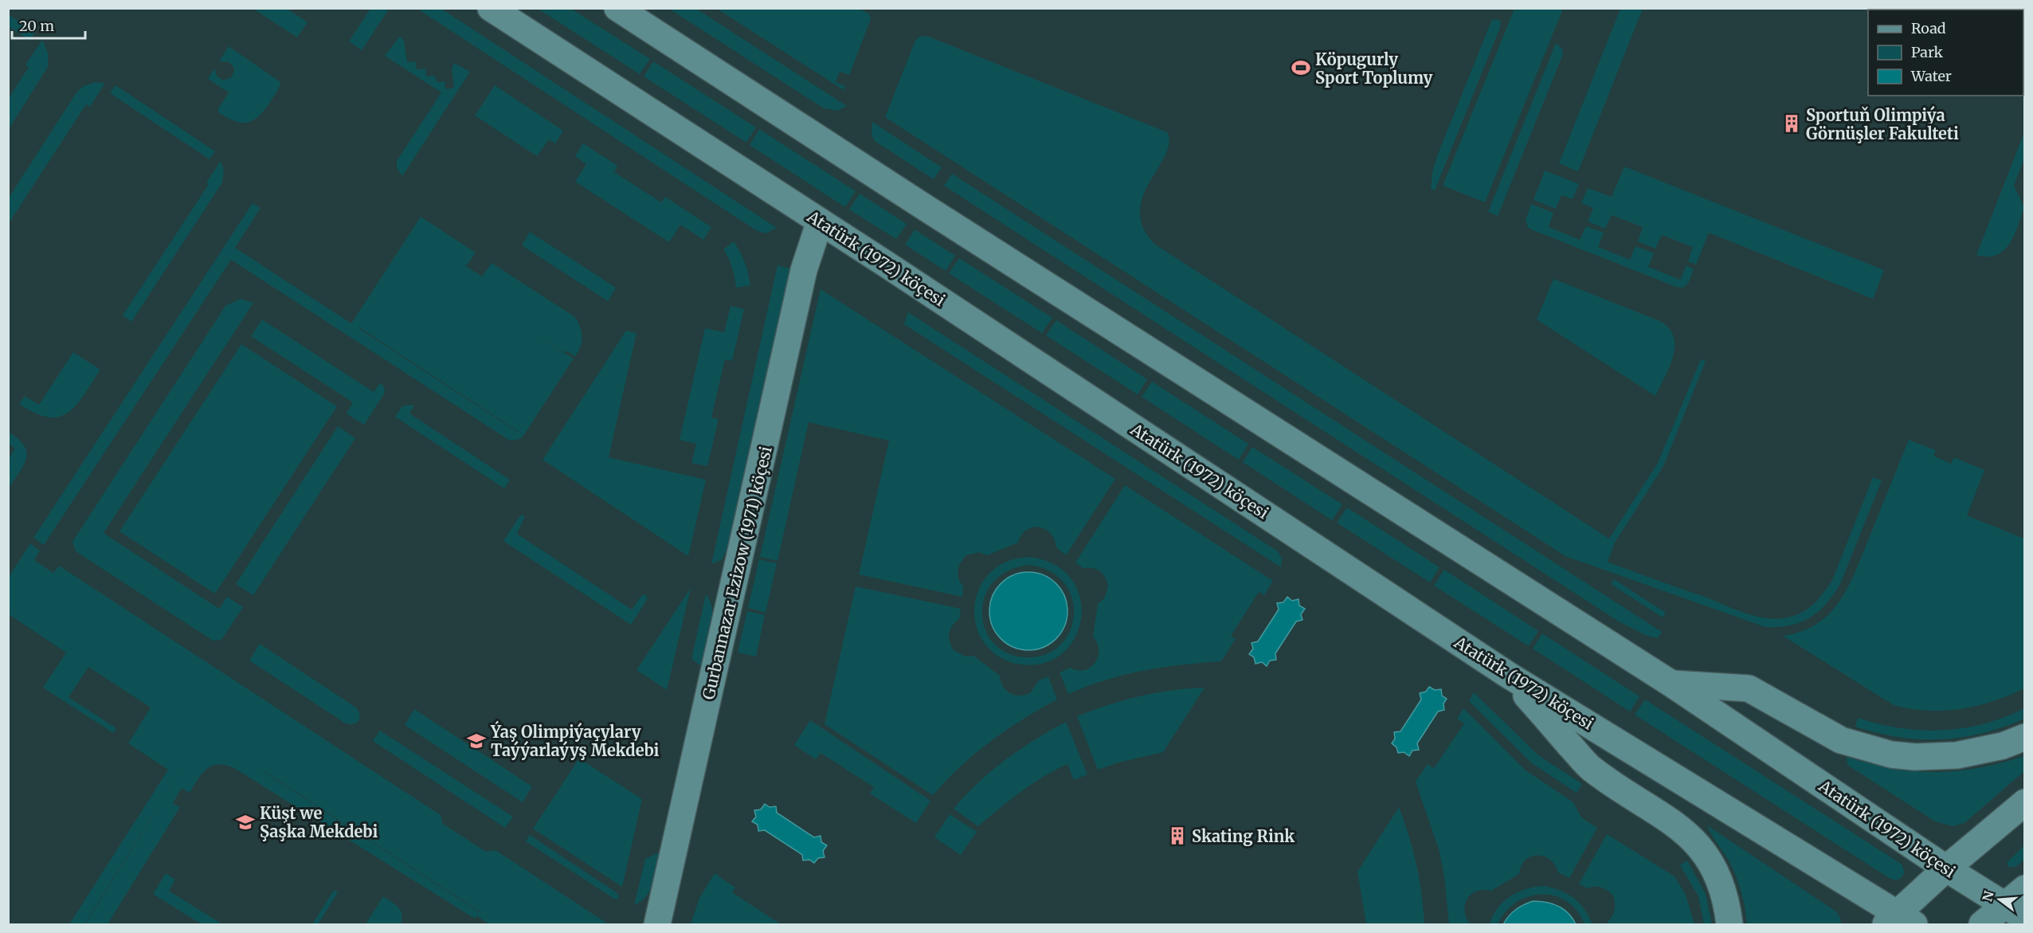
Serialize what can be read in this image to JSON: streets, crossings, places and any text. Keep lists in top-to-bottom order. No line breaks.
{"streets":{"main road":["Atatürk (1972) köçesi","Gurbannazar Ezizow (1971) köçesi"]},"crossings":[["Atatürk (1972) köçesi","Gurbannazar Ezizow (1971) köçesi"]],"places":{"sports":["Köpugurly Sport Toplumy"],"building":["Sportuň Olimpiýa Görnüşler Fakulteti","Skating Rink"],"school or university":["Ýaş Olimpiýaçylary Taýýarlaýyş Mekdebi","Küşt we Şaşka Mekdebi"]},"legend":["Road","Park","Water"],"scale_bar":"20 m","north":"left"}
